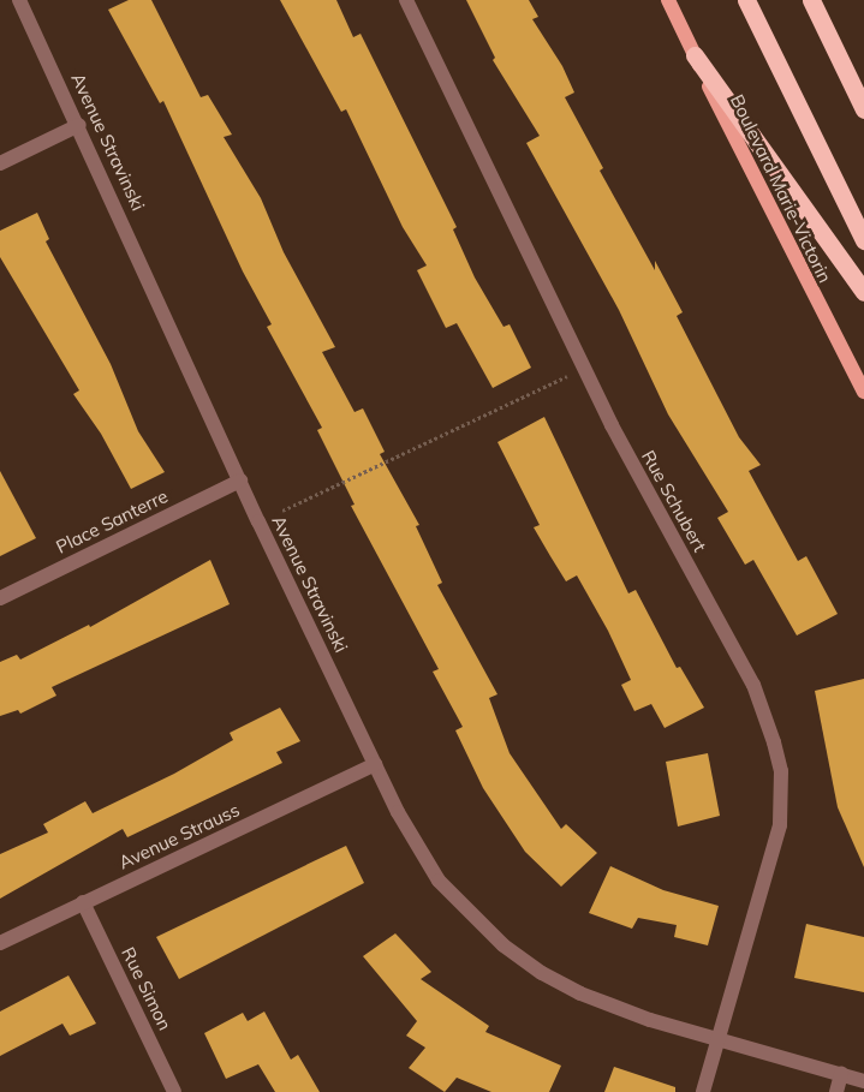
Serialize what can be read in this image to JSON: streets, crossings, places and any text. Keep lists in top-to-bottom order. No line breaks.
{"streets":{"main road":["Boulevard Marie-Victorin"],"street":["Avenue Stravinski","Rue Schubert","Place Santerre","Avenue Strauss","Rue Simon"]},"crossings":[["Avenue Stravinski","Rue Schubert"],["Avenue Stravinski","Place Santerre"],["Avenue Stravinski","Avenue Strauss"],["Avenue Strauss","Rue Simon"]]}
